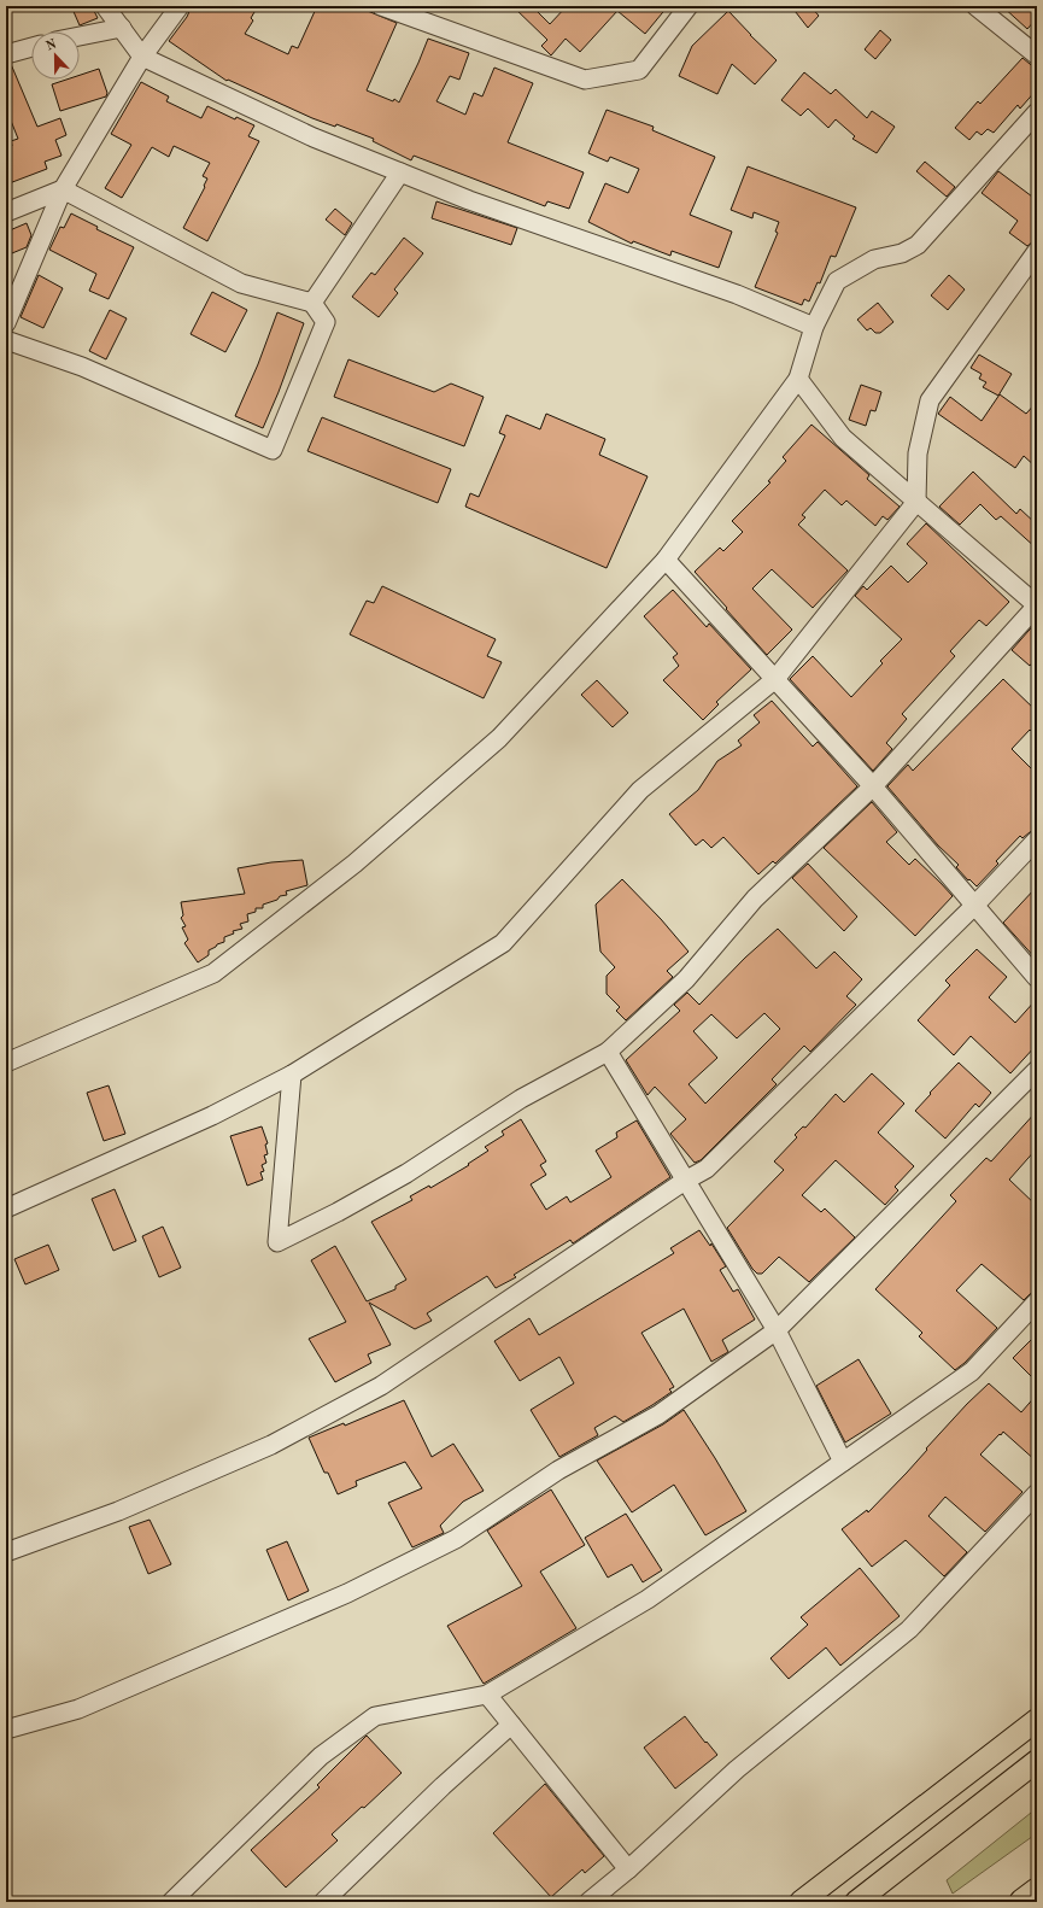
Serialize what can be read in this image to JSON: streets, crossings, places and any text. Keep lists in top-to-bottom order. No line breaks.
{"north":"top"}
